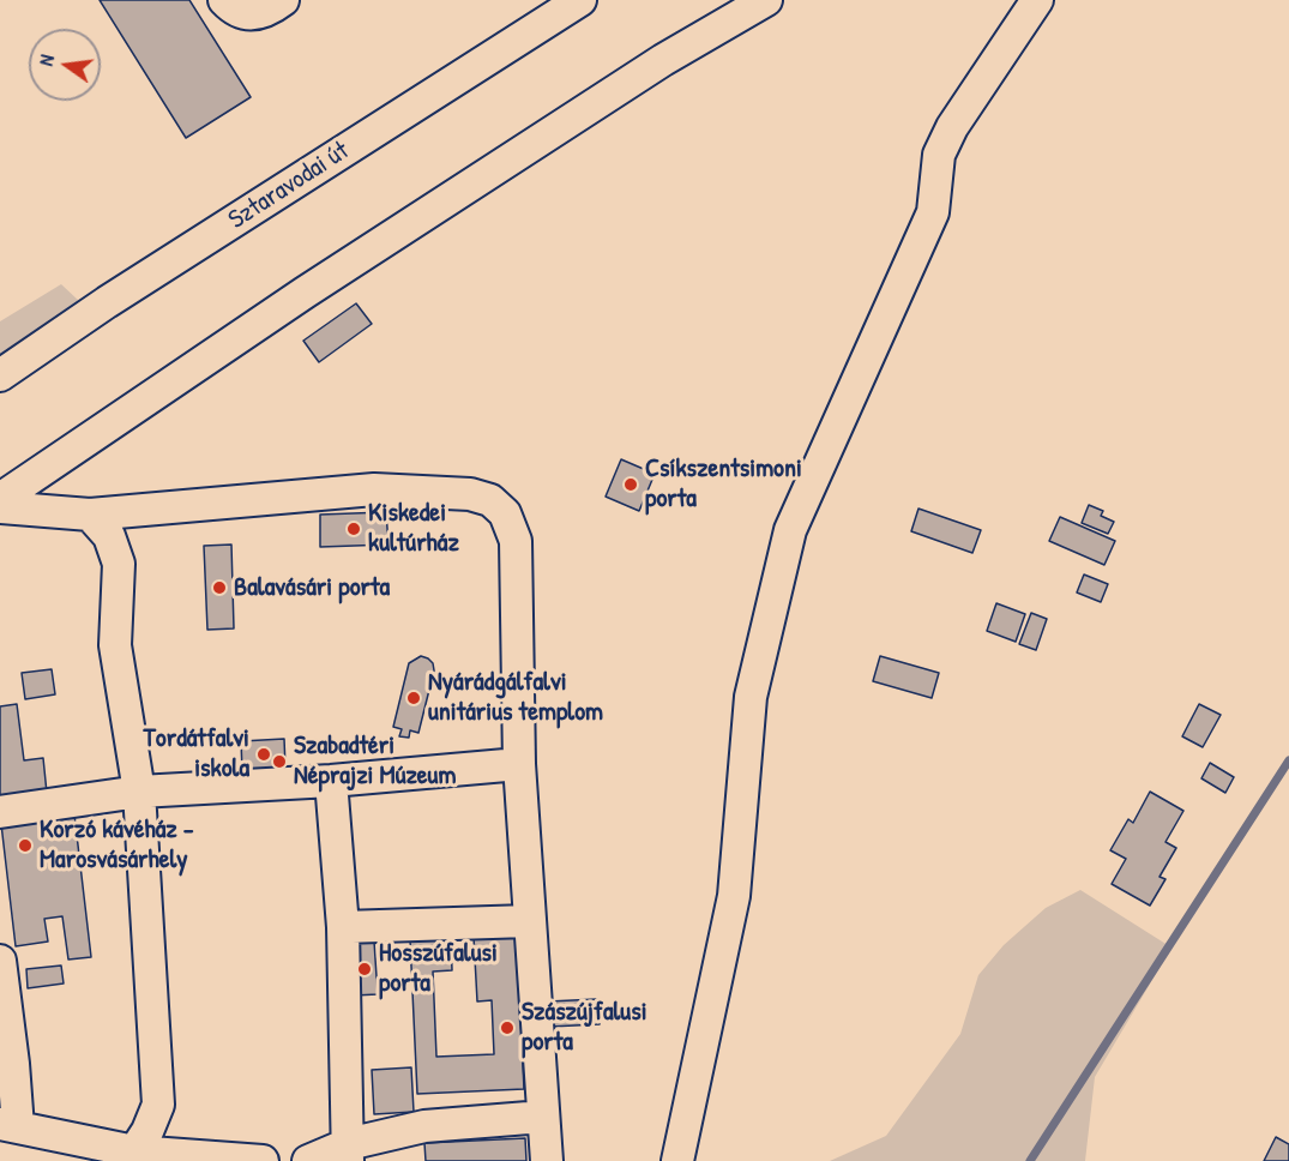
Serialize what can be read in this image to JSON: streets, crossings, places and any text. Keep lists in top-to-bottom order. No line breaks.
{"streets":{"street":["Sztaravodai út"]},"places":["Csíkszentsimoni porta","Kiskedei kultúrház","Balavásári porta","Nyárádgálfalvi unitárius templom","Tordátfalvi iskola","Szabadtéri Néprajzi Múzeum","Korzó kávéház - Marosvásárhely","Hosszúfalusi porta","Szászújfalusi porta"],"north":"left"}
